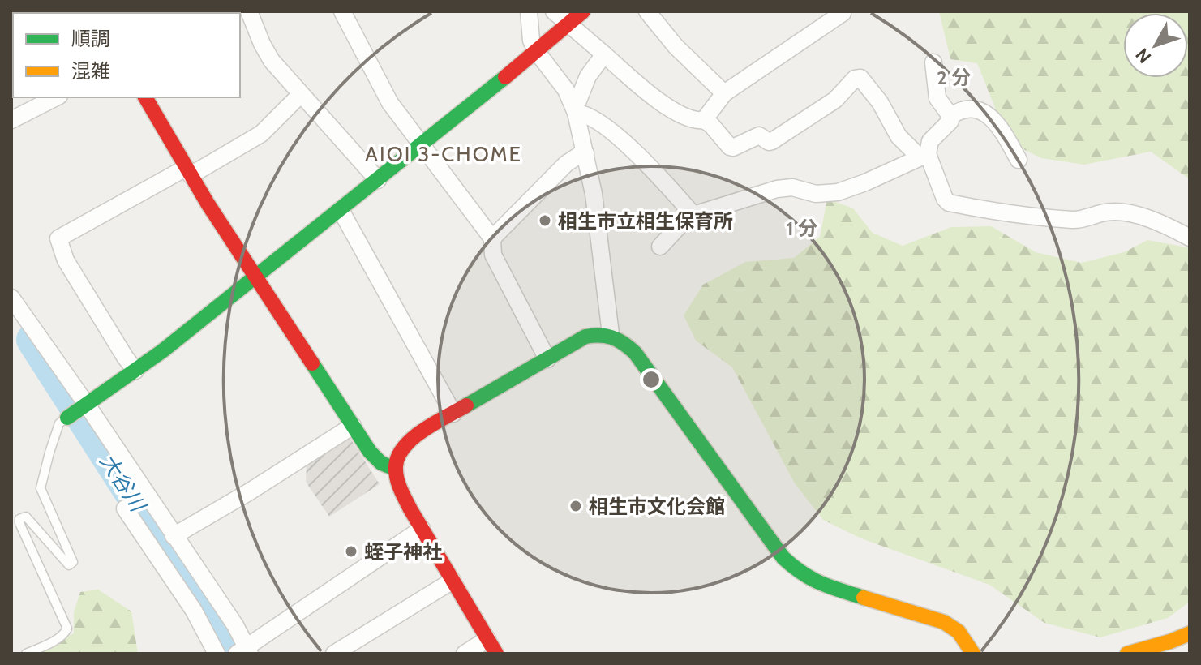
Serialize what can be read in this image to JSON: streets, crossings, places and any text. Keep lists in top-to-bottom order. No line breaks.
{"districts":["AIOI 3-CHOME"],"water":["大谷川"],"places":["相生市立相生保育所","相生市文化会館","蛭子神社"],"legend":["順調","混雑"],"north":"bottom left","rings":["2 分","1 分"]}
